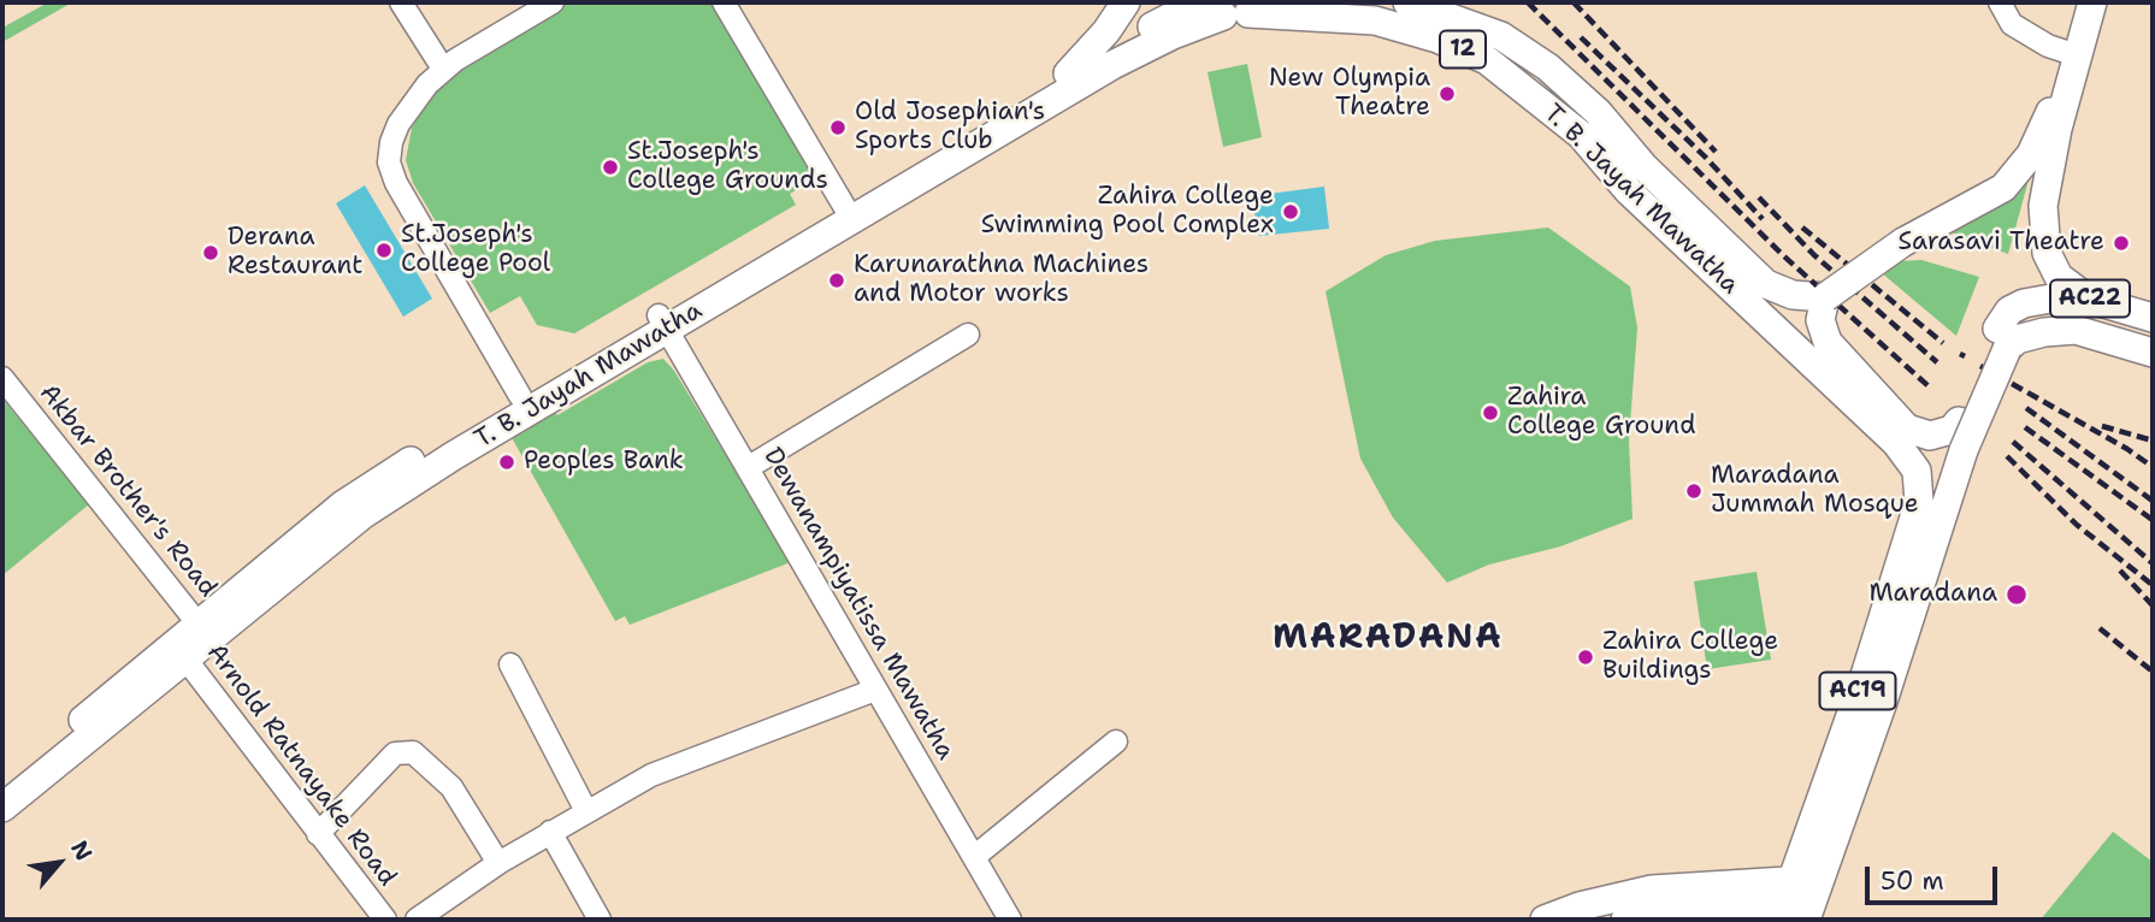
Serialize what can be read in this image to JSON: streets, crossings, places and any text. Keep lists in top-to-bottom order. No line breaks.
{"streets":{"main road":["12","T. B. Jayah Mawatha","AC22","AC19"],"street":["Akbar Brother's Road","Dewanampiyatissa Mawatha","Arnold Ratnayake Road"]},"crossings":[["T. B. Jayah Mawatha","Akbar Brother's Road"],["T. B. Jayah Mawatha","Dewanampiyatissa Mawatha"],["T. B. Jayah Mawatha","AC19"],["T. B. Jayah Mawatha","Arnold Ratnayake Road"],["AC22","AC19"]],"districts":["MARADANA"],"places":["New Olympia Theatre","Old Josephian's Sports Club","St.Joseph's College Grounds","Zahira College Swimming Pool Complex","Sarasavi Theatre","St.Joseph's College Pool","Derana Restaurant","Karunarathna Machines and Motor works","Zahira College Ground","Peoples Bank","Maradana Jummah Mosque","Maradana","Zahira College Buildings"],"scale_bar":"50 m","north":"top right"}
